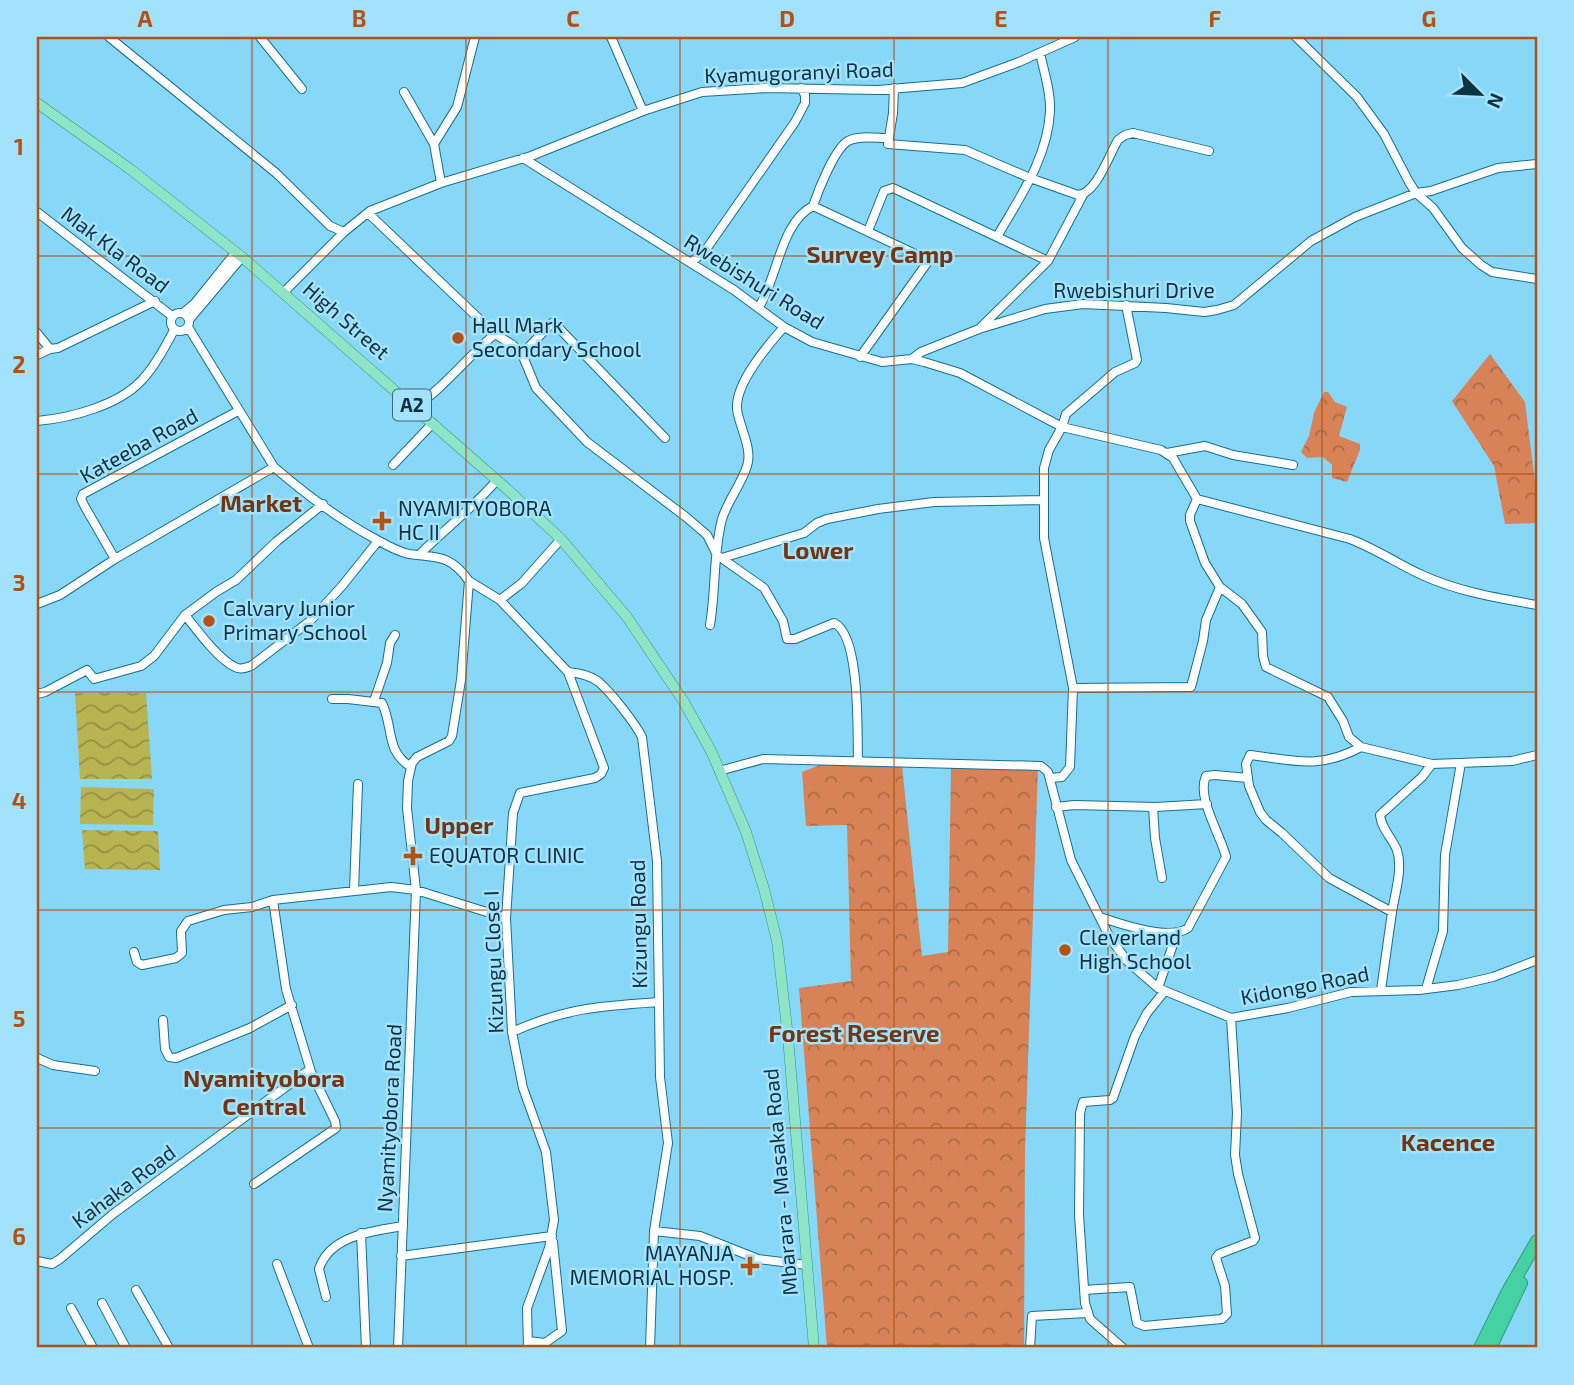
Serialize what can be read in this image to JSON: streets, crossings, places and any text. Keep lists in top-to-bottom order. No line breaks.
{"streets":{"main road":["High Street","A2","Mbarara - Masaka Road"],"street":["Kyamugoranyi Road","Mak Kla Road","Rwebishuri Road","Rwebishuri Drive","Kateeba Road","Kizungu Road","Kizungu Close I","Kidongo Road","Nyamityobora Road","Kahaka Road"]},"crossings":[["Kyamugoranyi Road","Rwebishuri Road"],["Kyamugoranyi Road","High Street"],["Rwebishuri Road","Rwebishuri Drive"],["High Street","Mbarara - Masaka Road"],["Kizungu Road","Kizungu Close I"]],"districts":["Survey Camp","Market","Lower","Upper","Forest Reserve","Nyamityobora Central","Kacence"],"places":{"other":["Hall Mark Secondary School","Calvary Junior Primary School","Cleverland High School"],"health":["NYAMITYOBORA HC II","EQUATOR CLINIC","MAYANJA MEMORIAL HOSP."]},"north":"bottom right","grid":{"columns":["A","B","C","D","E","F","G"],"rows":["1","2","3","4","5","6"]}}
